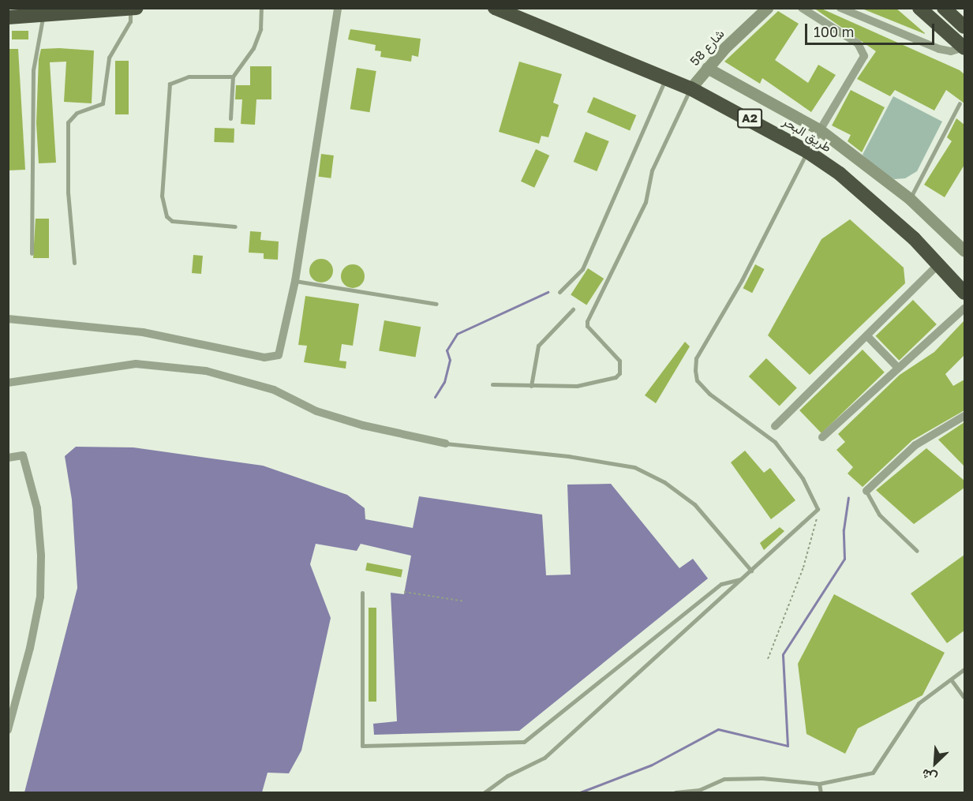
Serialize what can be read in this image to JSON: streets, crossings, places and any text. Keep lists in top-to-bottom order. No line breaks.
{"streets":{"highway":["A2","طريق البحر"],"street":["شارع 58"]},"crossings":[["شارع 58","طريق البحر"]],"scale_bar":"100 m","north":"bottom left"}
